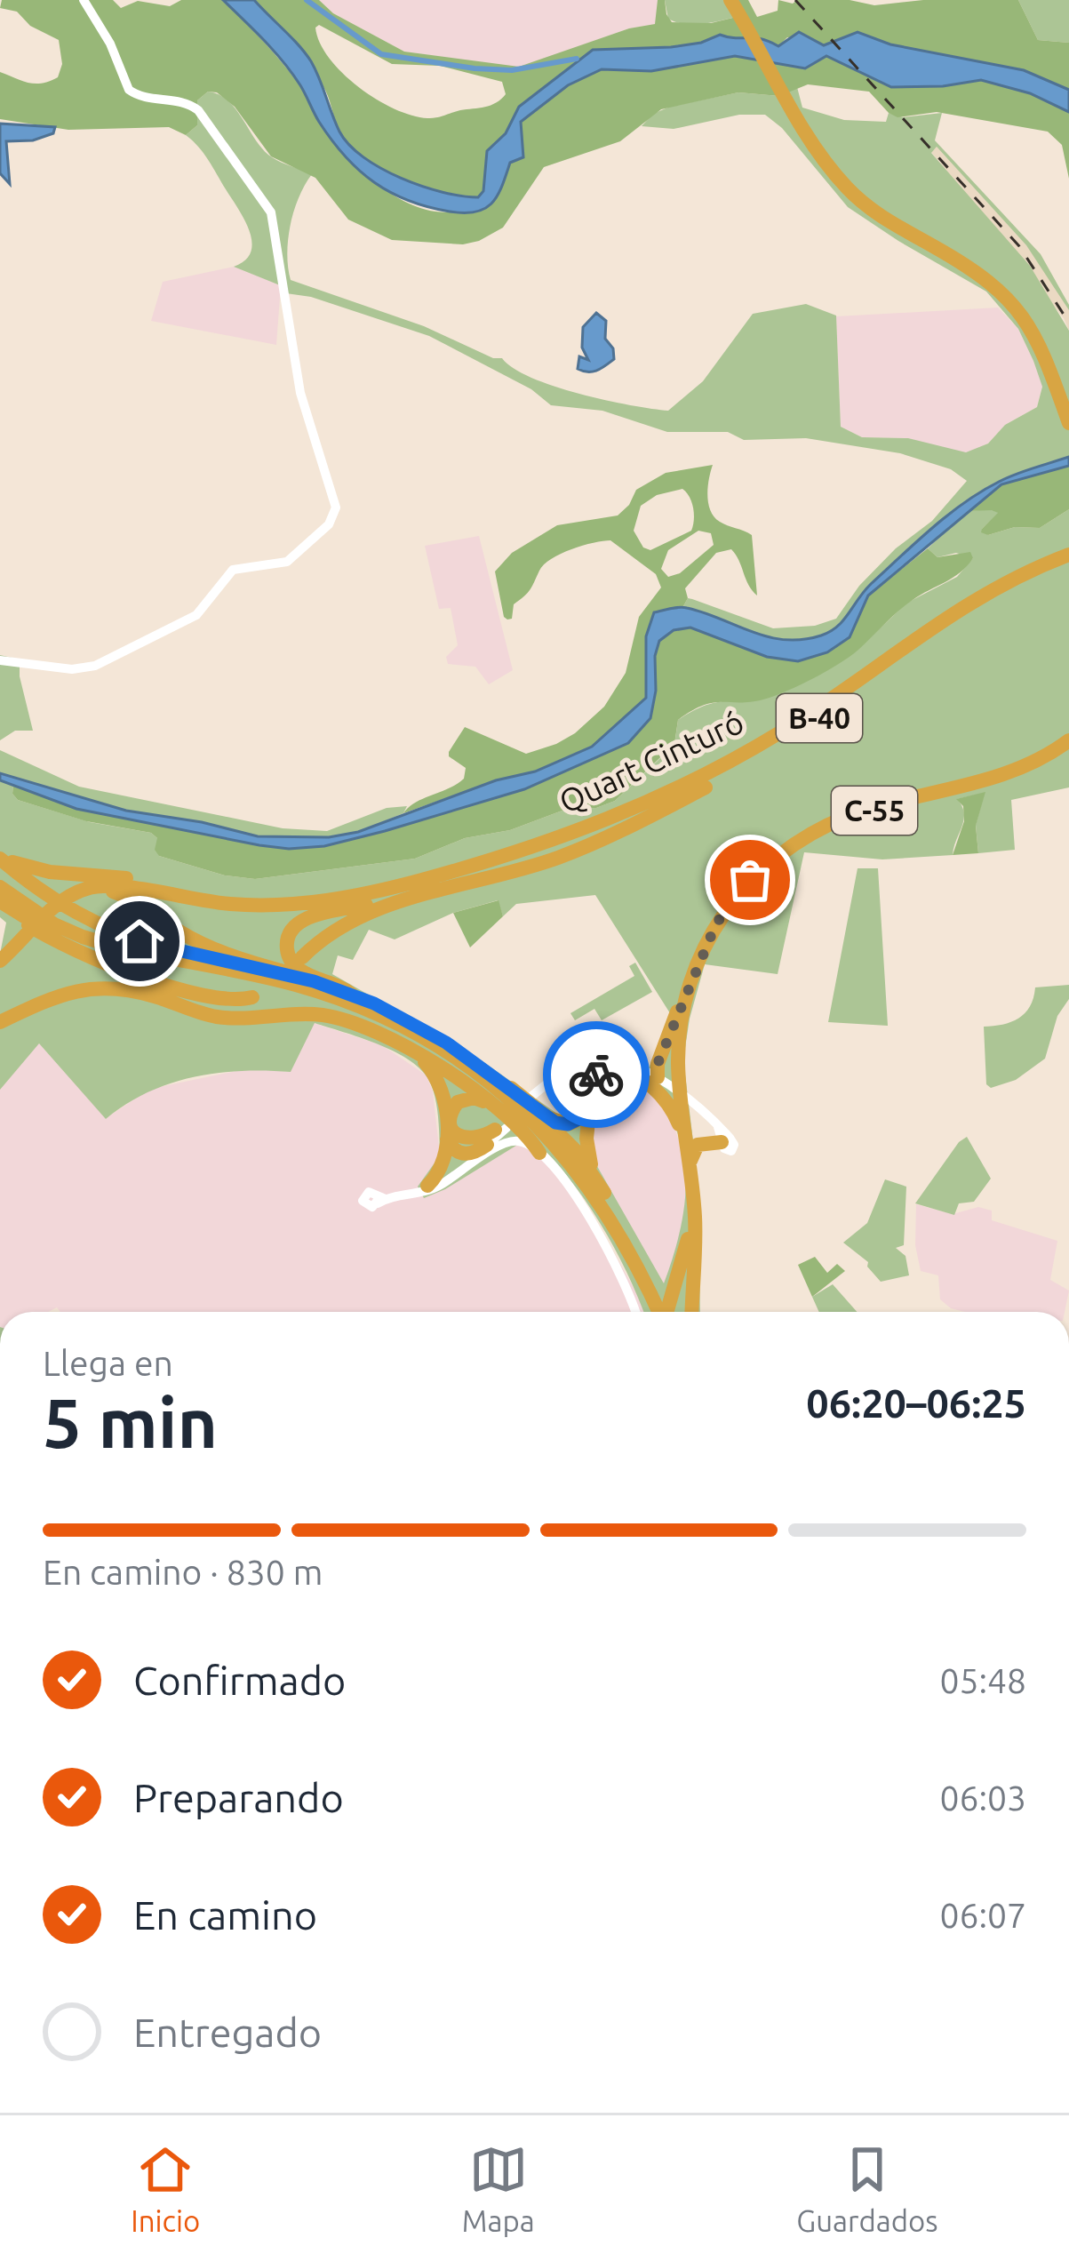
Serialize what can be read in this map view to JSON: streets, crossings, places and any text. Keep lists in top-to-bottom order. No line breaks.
{"streets":{"highway":["B-40","Quart Cinturó","C-55"]},"page":{"heading":["5 min","Llega en","06:20–06:25"],"bar":"En camino · 830 m","list":[["Confirmado","05:48"],["Preparando","06:03"],["En camino","06:07"],"Entregado"],"tabs":["Inicio","Mapa","Guardados"]}}
